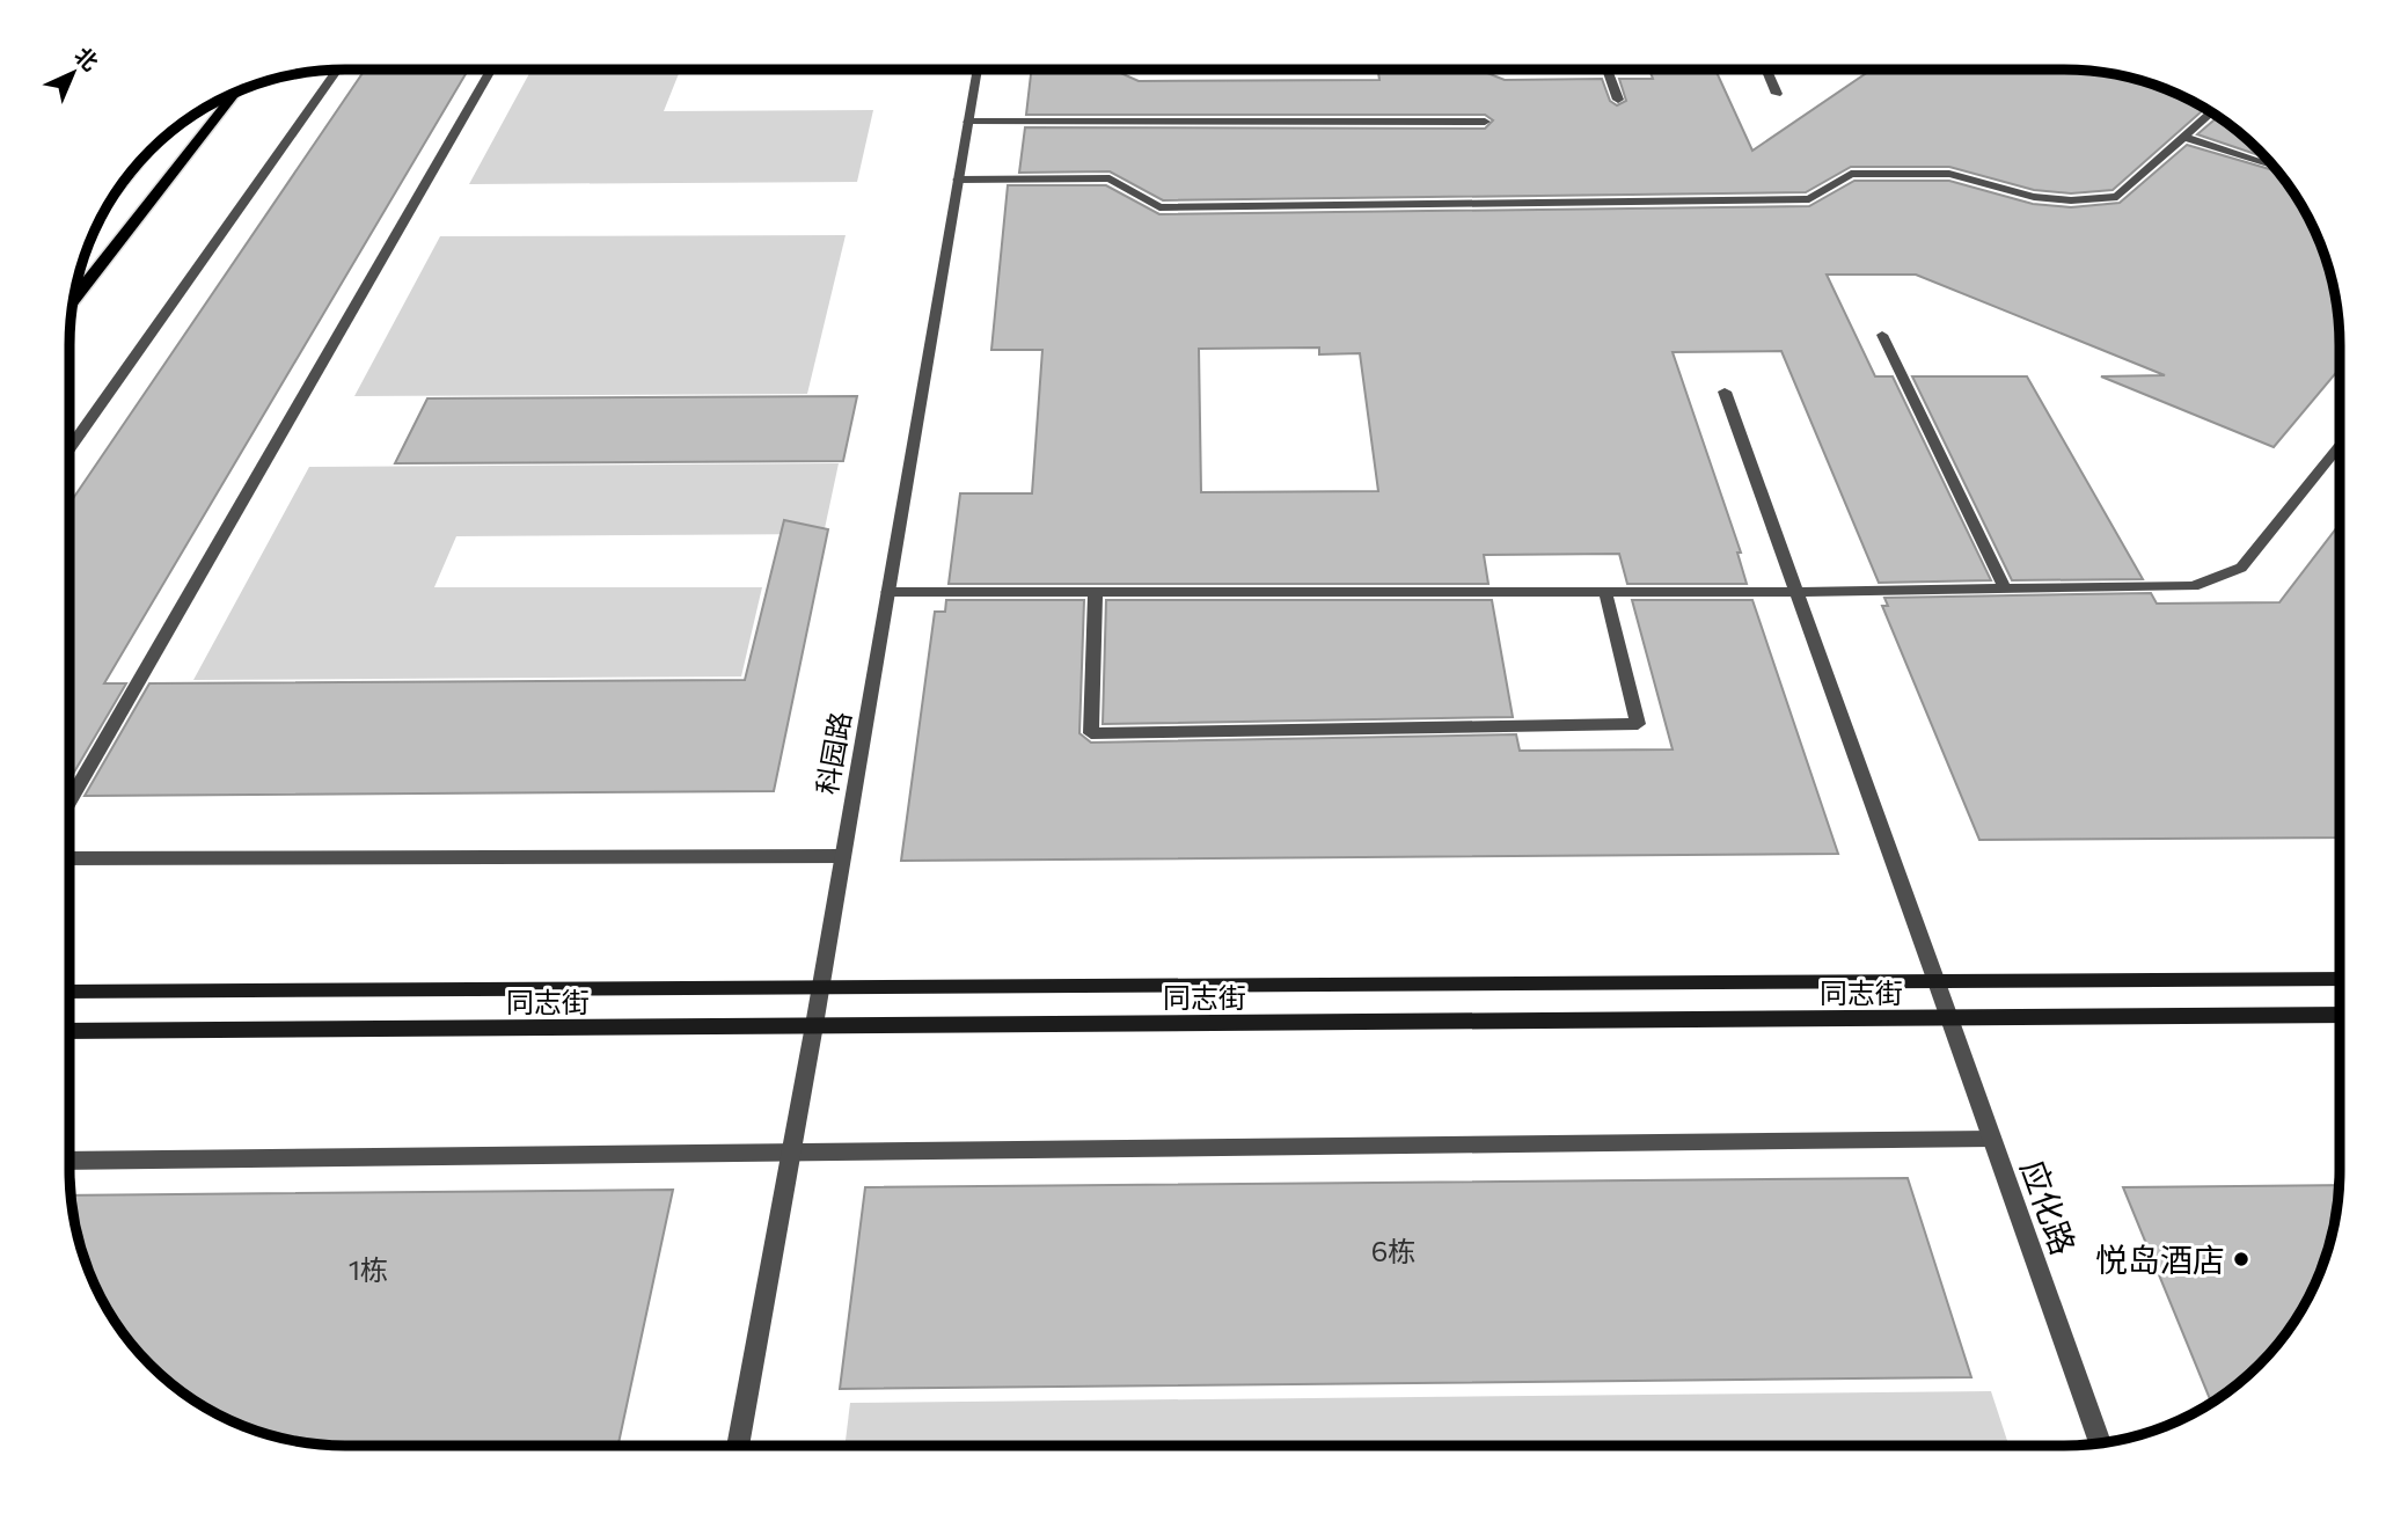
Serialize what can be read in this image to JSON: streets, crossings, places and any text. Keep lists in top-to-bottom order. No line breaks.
{"streets":{"main road":["同志街"],"street":["科园路","应化路"]},"crossings":[["科园路","同志街"],["同志街","应化路"]],"places":["悦岛酒店"],"house_numbers":["6栋","1栋"],"north":"top right"}
